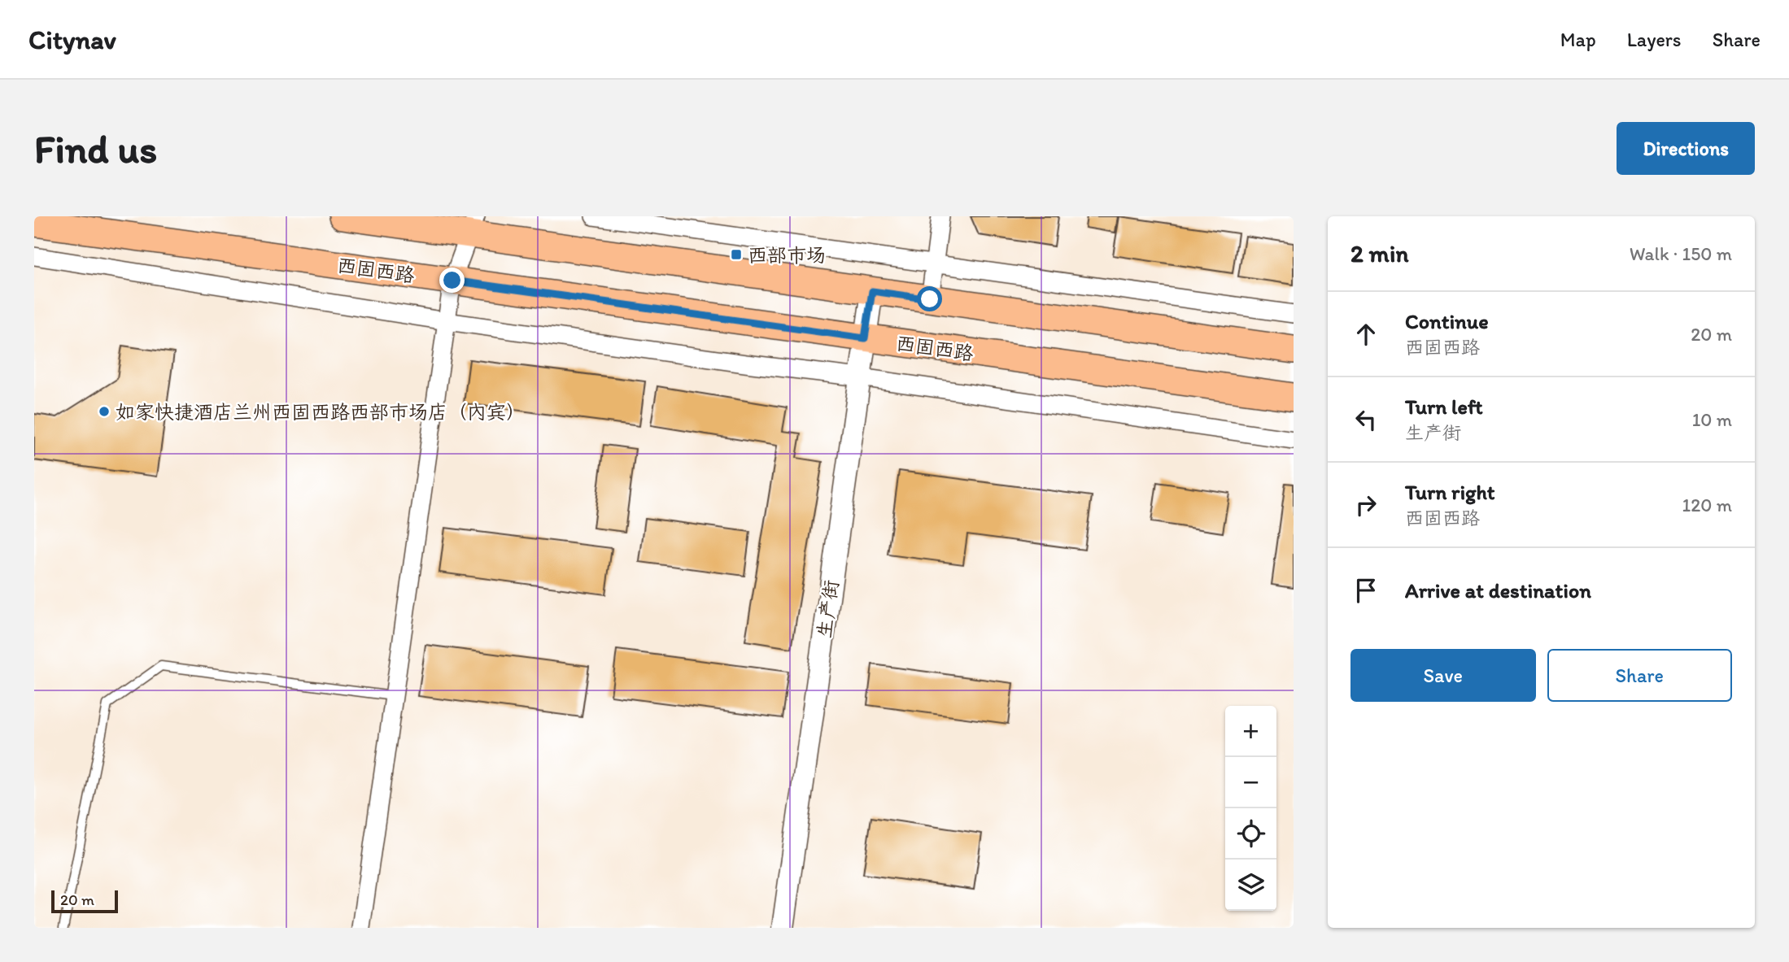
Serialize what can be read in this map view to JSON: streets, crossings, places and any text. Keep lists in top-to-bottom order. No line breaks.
{"streets":{"main road":["西固西路"],"street":["生产街"]},"crossings":[["西固西路","生产街"]],"places":{"transit":["西部市场"],"other":["如家快捷酒店兰州西固西路西部市场店（内宾）"]},"scale_bar":"20 m","page":{"header":"Citynav","nav":["Map","Layers","Share"],"buttons":["Directions",["Save","Share"]],"title":"Find us","heading":["2 min","Walk · 150 m"],"list":[["Continue","西固西路","20 m"],["Turn left","生产街","10 m"],["Turn right","西固西路","120 m"],"Arrive at destination"],"map_buttons":["+","−"],"scale":"20 m"}}
